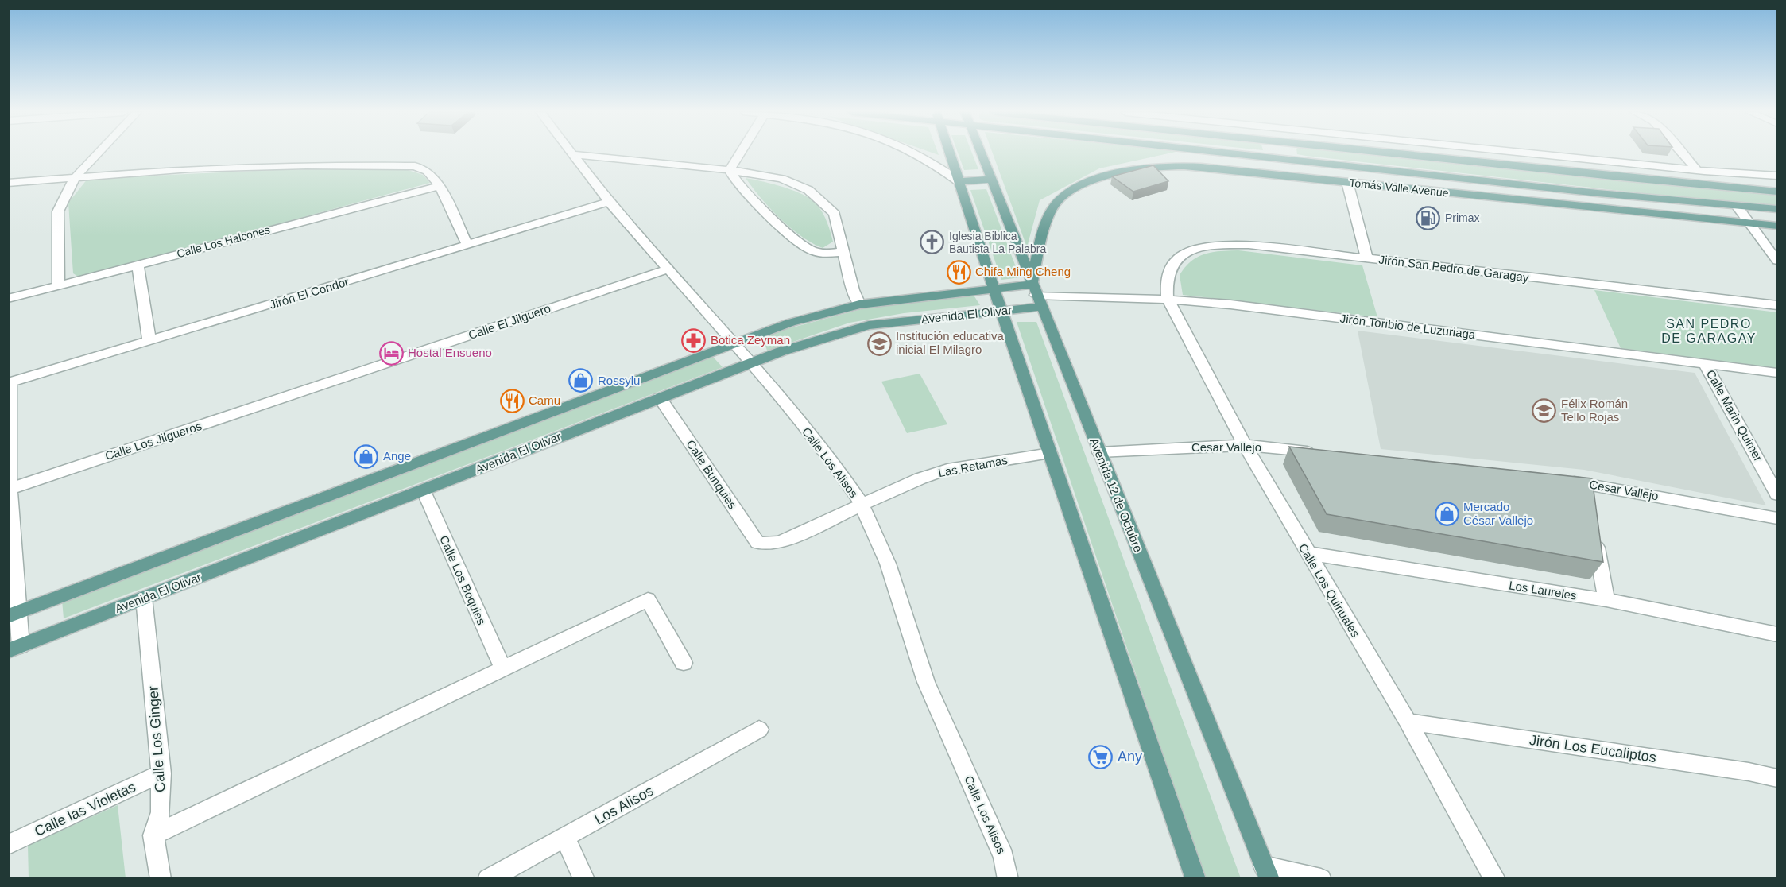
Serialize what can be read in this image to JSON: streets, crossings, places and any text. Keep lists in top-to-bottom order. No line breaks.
{"streets":{"main road":["Tomás Valle Avenue","Avenida El Olivar","Avenida 12 de Octubre"],"street":["Calle Los Halcones","Jirón San Pedro de Garagay","Jirón El Condor","Calle El Jilguero","Jirón Toribio de Luzuriaga","Calle Marin Quimer","Calle Los Jilgueros","Cesar Vallejo","Calle Los Alisos","Las Retamas","Calle Bunquies","Calle Los Boquies","Calle Los Quinuales","Los Laureles","Calle Los Ginger","Jirón Los Eucaliptos","Los Alisos","Calle las Violetas"]},"crossings":[["Tomás Valle Avenue","Avenida El Olivar"],["Tomás Valle Avenue","Jirón Toribio de Luzuriaga"],["Tomás Valle Avenue","Avenida 12 de Octubre"],["Jirón San Pedro de Garagay","Jirón Toribio de Luzuriaga"],["Jirón San Pedro de Garagay","Calle Los Quinuales"],["Jirón El Condor","Calle Los Alisos"],["Avenida El Olivar","Jirón Toribio de Luzuriaga"],["Avenida El Olivar","Calle Los Alisos"],["Avenida El Olivar","Calle Bunquies"],["Avenida El Olivar","Avenida 12 de Octubre"],["Avenida El Olivar","Calle Los Boquies"],["Avenida El Olivar","Calle Los Ginger"],["Calle El Jilguero","Calle Los Jilgueros"],["Calle El Jilguero","Calle Los Alisos"],["Jirón Toribio de Luzuriaga","Calle Marin Quimer"],["Jirón Toribio de Luzuriaga","Avenida 12 de Octubre"],["Jirón Toribio de Luzuriaga","Calle Los Quinuales"],["Cesar Vallejo","Avenida 12 de Octubre"],["Cesar Vallejo","Calle Los Quinuales"],["Calle Los Alisos","Las Retamas"],["Las Retamas","Calle Bunquies"],["Calle Los Quinuales","Los Laureles"],["Calle Los Quinuales","Jirón Los Eucaliptos"],["Calle Los Ginger","Calle las Violetas"]],"districts":["SAN PEDRO DE GARAGAY"],"places":{"fuel station":["Primax"],"church":["Iglesia Biblica Bautista La Palabra"],"restaurant":["Chifa Ming Cheng","Camu"],"pharmacy":["Botica Zeyman"],"school or university":["Institución educativa inicial El Milagro","Félix Román Tello Rojas"],"hotel":["Hostal Ensueno"],"shop":["Rossylu","Ange","Mercado César Vallejo"],"supermarket":["Any"]}}
